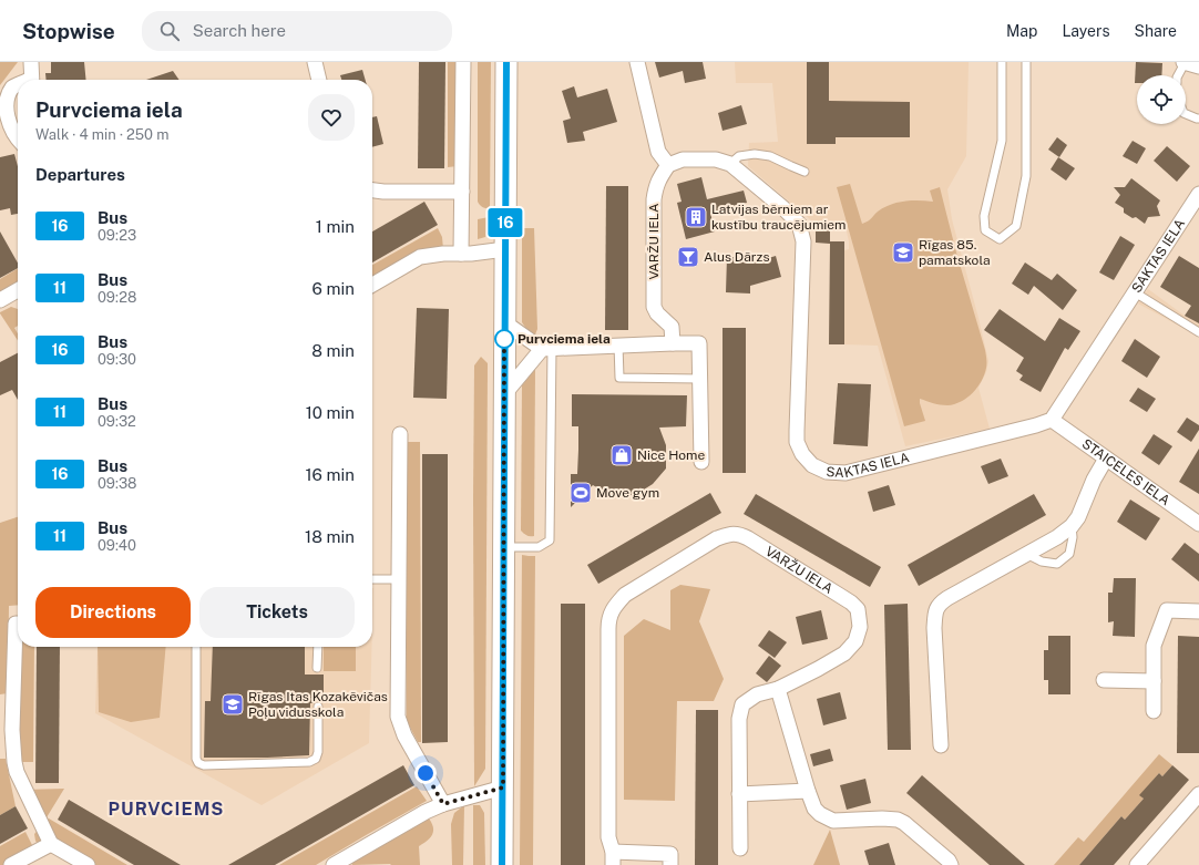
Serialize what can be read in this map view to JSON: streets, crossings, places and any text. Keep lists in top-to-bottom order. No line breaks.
{"streets":{"street":["VARŽU IELA","SAKTAS IELA","STAICELES IELA"]},"crossings":[["VARŽU IELA","SAKTAS IELA"],["SAKTAS IELA","STAICELES IELA"]],"districts":["PURVCIEMS"],"places":{"building":["Latvijas bērniem ar kustību traucējumiem"],"school or university":["Rīgas 85. pamatskola","Rīgas Itas Kozakēvičas Poļu vidusskola"],"bar":["Alus Dārzs"],"other":["Purvciema iela"],"shop":["Nice Home"],"sports":["Move gym"]},"lines":["bus line 16"],"page":{"header":"Stopwise","search":"Search here","nav":["Map","Layers","Share"],"on_map":"16","heading":[["Purvciema iela","Walk · 4 min · 250 m"],"Departures"],"list":[{"mark":"16","name":"Bus","note":"09:23","value":"1 min"},{"mark":"11","name":"Bus","note":"09:28","value":"6 min"},{"mark":"16","name":"Bus","note":"09:30","value":"8 min"},{"mark":"11","name":"Bus","note":"09:32","value":"10 min"},{"mark":"16","name":"Bus","note":"09:38","value":"16 min"},{"mark":"11","name":"Bus","note":"09:40","value":"18 min"}],"buttons":["Directions","Tickets"]}}
